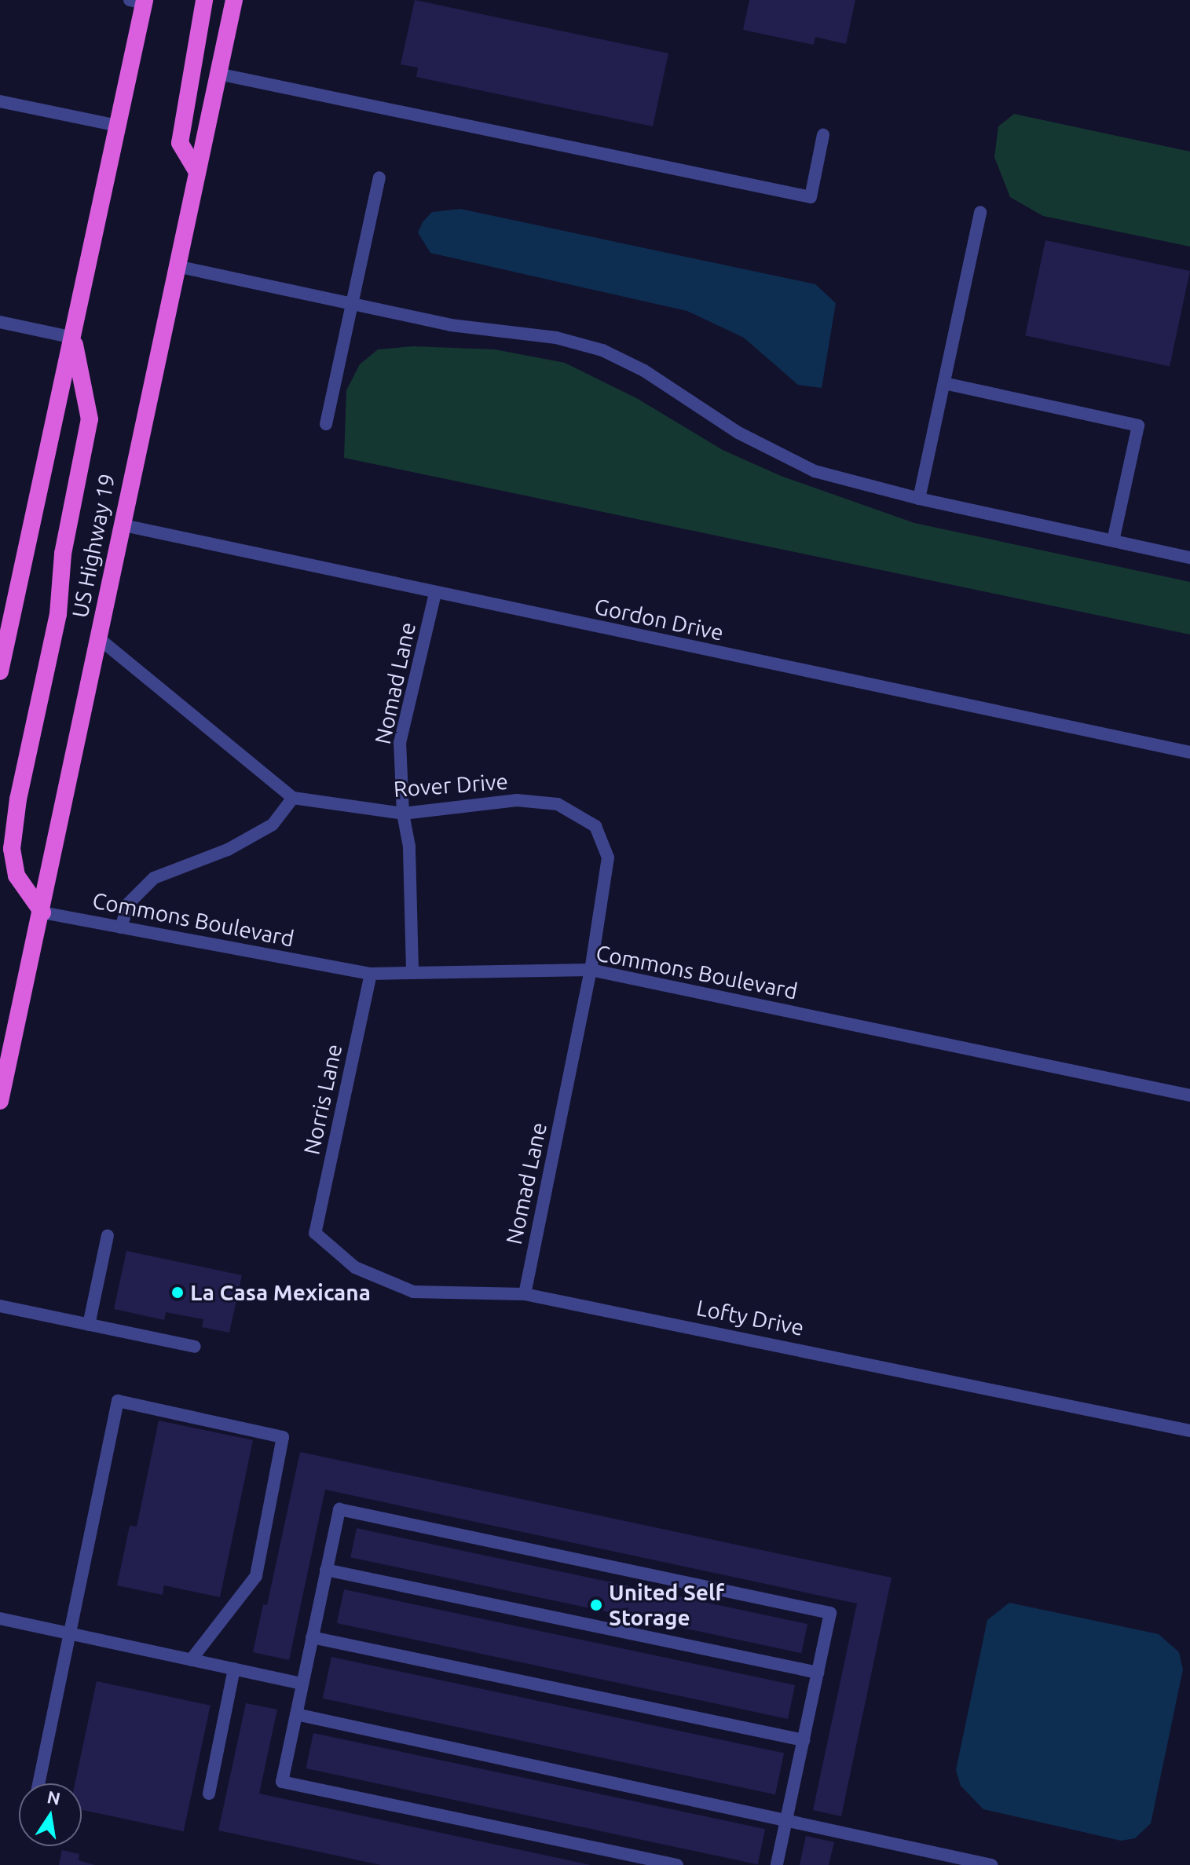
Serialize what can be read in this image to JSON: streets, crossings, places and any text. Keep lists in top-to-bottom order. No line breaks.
{"streets":{"highway":["US Highway 19"],"street":["Gordon Drive","Nomad Lane","Rover Drive","Commons Boulevard","Norris Lane","Lofty Drive"]},"crossings":[["US Highway 19","Gordon Drive"],["US Highway 19","Commons Boulevard"],["Gordon Drive","Nomad Lane"],["Nomad Lane","Rover Drive"],["Nomad Lane","Commons Boulevard"],["Nomad Lane","Lofty Drive"],["Rover Drive","Commons Boulevard"],["Commons Boulevard","Norris Lane"],["Norris Lane","Lofty Drive"]],"places":["La Casa Mexicana","United Self Storage"],"north":"top"}
